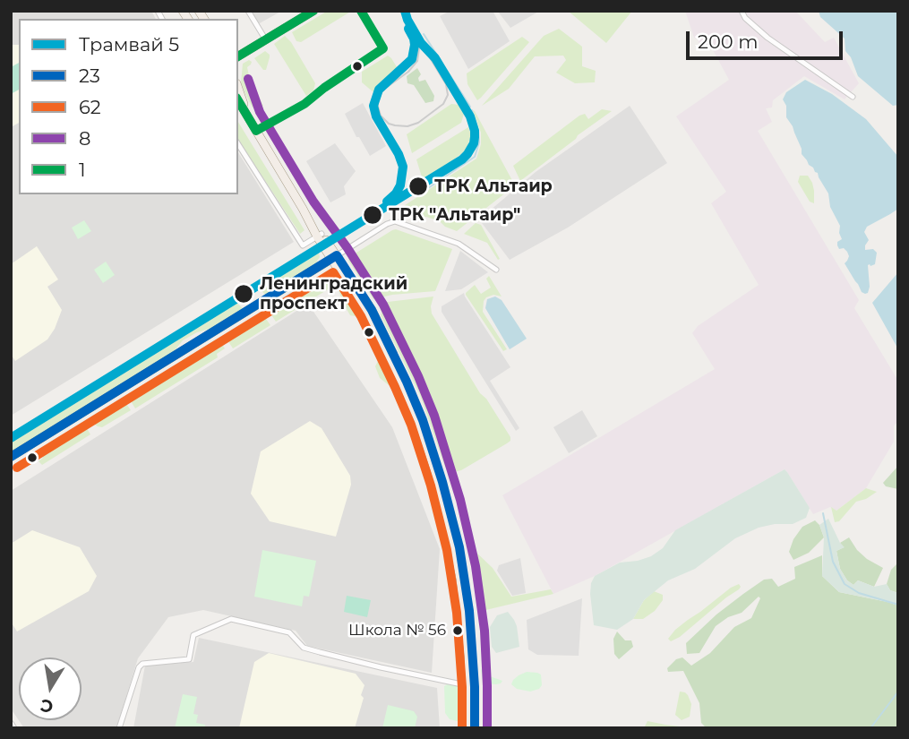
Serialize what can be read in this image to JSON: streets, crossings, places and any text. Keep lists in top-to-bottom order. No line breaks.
{"places":["ТРК Альтаир","ТРК \"Альтаир\"","Ленинградский проспект","Школа № 56"],"lines":["tram line 5","transit line 1","transit line 8","transit line 23","transit line 62"],"legend":["Трамвай 5","23","62","8","1"],"scale_bar":"200 m","north":"bottom"}
